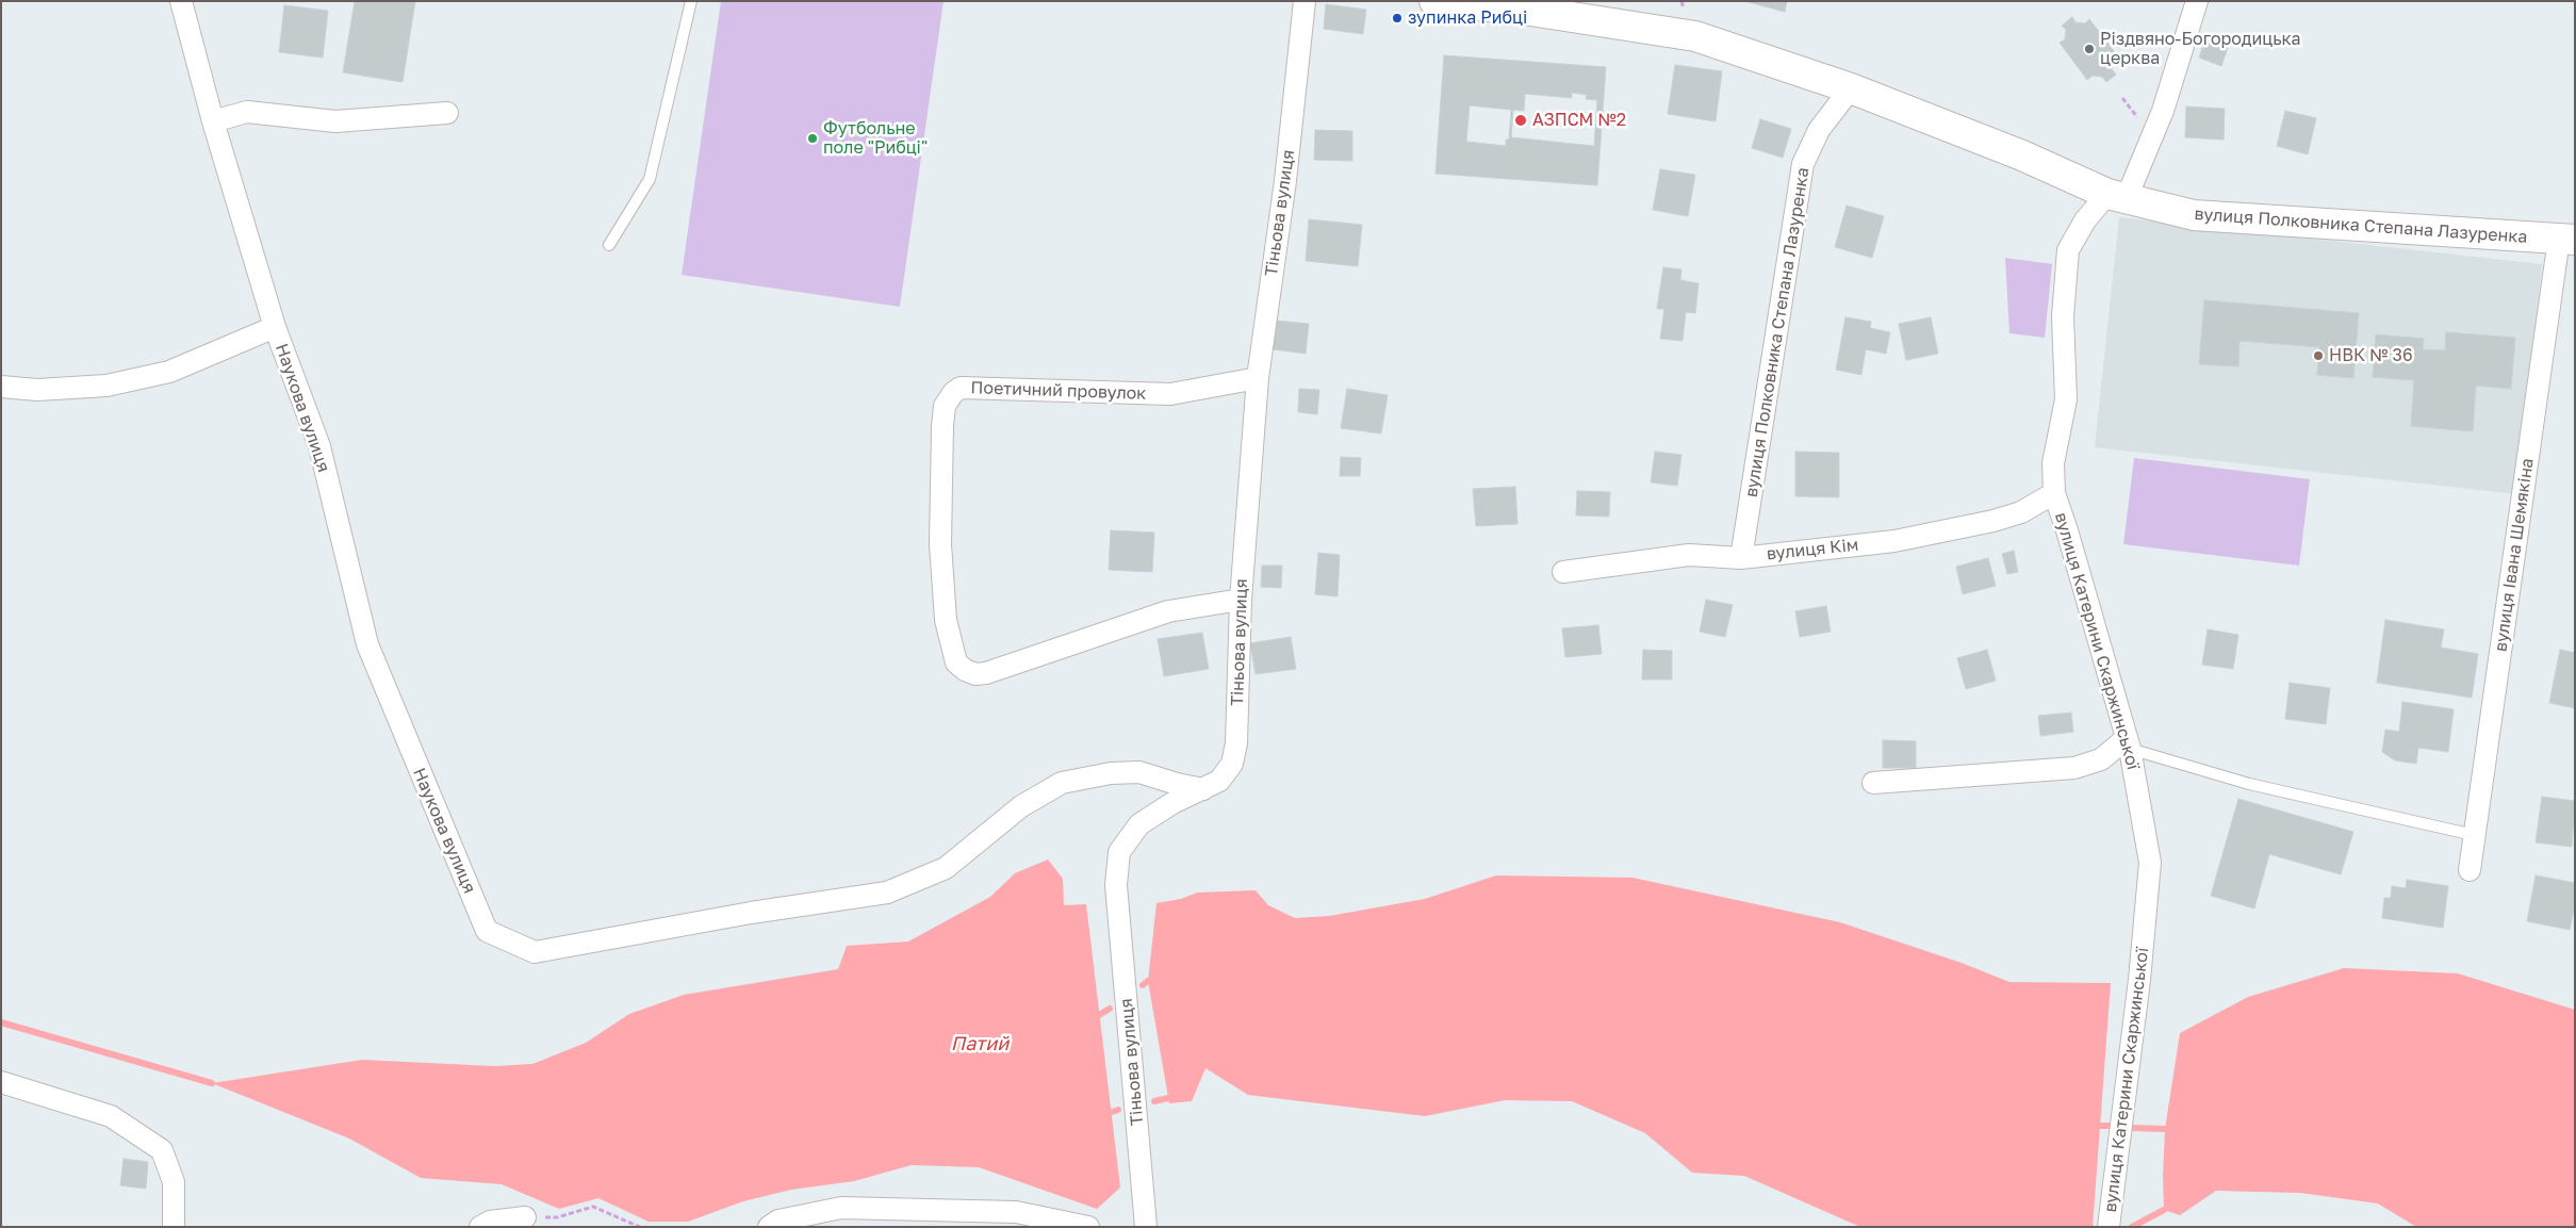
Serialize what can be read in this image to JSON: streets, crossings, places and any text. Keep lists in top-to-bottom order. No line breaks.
{"streets":{"street":["Тіньова вулиця","вулиця Полковника Степана Лазуренка","Поетичний провулок","Наукова вулиця","вулиця Кім","вулиця Івана Шемякіна","вулиця Катерини Скаржинської"]},"crossings":[["Тіньова вулиця","Поетичний провулок"],["Тіньова вулиця","Наукова вулиця"],["вулиця Полковника Степана Лазуренка","вулиця Кім"],["вулиця Полковника Степана Лазуренка","вулиця Івана Шемякіна"],["вулиця Полковника Степана Лазуренка","вулиця Катерини Скаржинської"],["вулиця Кім","вулиця Катерини Скаржинської"]],"water":["Патий"],"places":["зупинка Рибці","Різдвяно-Богородицька церква","АЗПСМ №2","Футбольне поле \"Рибці\"","НВК № 36"]}
